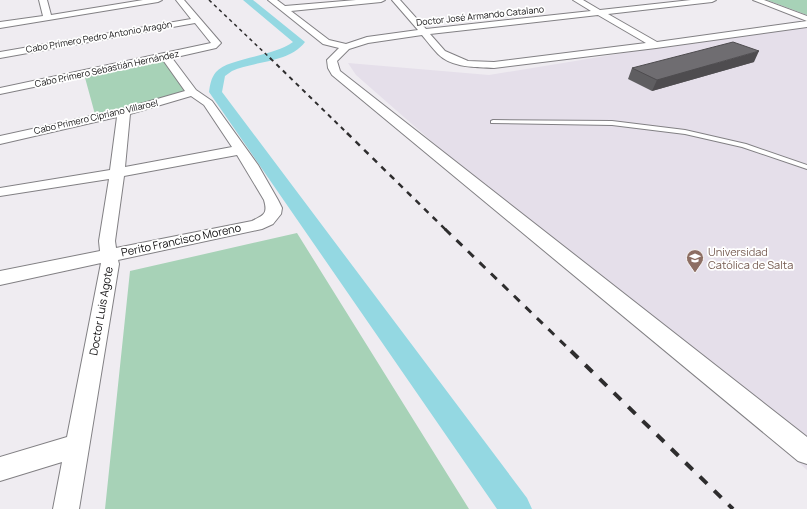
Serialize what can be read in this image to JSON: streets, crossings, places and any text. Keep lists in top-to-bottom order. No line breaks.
{"streets":{"street":["Doctor José Armando Catalano","Cabo Primero Pedro Antonio Aragón","Cabo Primero Sebastián Hernández","Cabo Primero Cipriano Villaroel","Perito Francisco Moreno","Doctor Luis Agote"]},"crossings":[["Cabo Primero Pedro Antonio Aragón","Cabo Primero Sebastián Hernández"],["Cabo Primero Cipriano Villaroel","Doctor Luis Agote"],["Perito Francisco Moreno","Doctor Luis Agote"]],"places":{"school or university":["Universidad Católica de Salta"]}}
